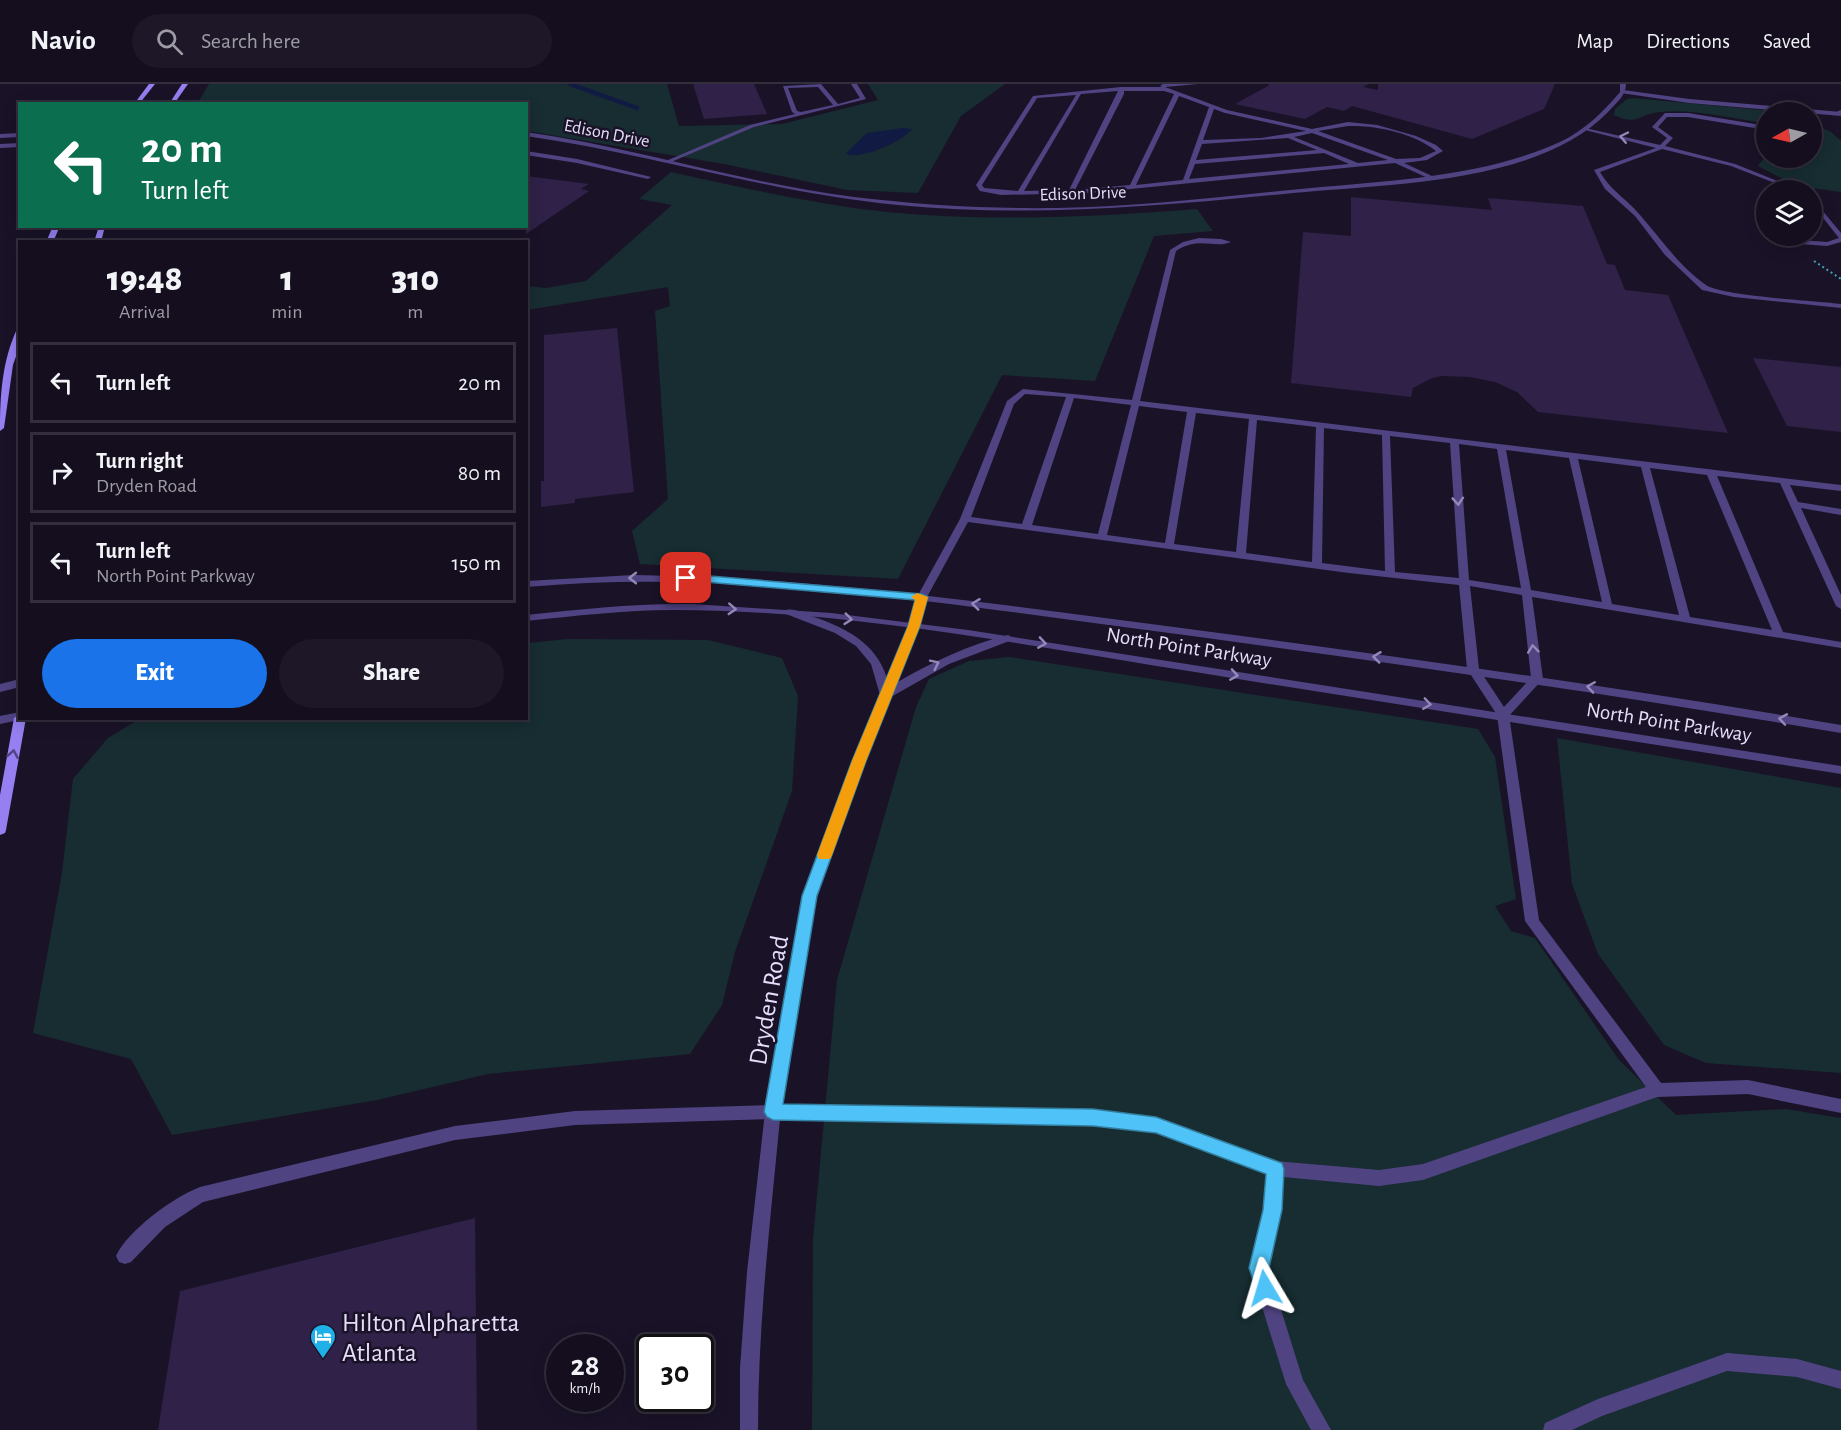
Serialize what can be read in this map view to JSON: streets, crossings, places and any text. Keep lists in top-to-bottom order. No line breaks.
{"streets":{"street":["Edison Drive","North Point Parkway","Dryden Road"]},"crossings":[["North Point Parkway","Dryden Road"]],"places":{"hotel":["Hilton Alpharetta Atlanta"]},"north":"left","page":{"header":"Navio","search":"Search here","nav":["Map","Directions","Saved"],"turn":["20 m","Turn left"],"eta":["19:48","Arrival","1","min","310","m"],"list":[{"name":"Turn left","value":"20 m"},{"name":"Turn right","note":"Dryden Road","value":"80 m"},{"name":"Turn left","note":"North Point Parkway","value":"150 m"}],"buttons":["Exit","Share"],"speed":"28 km/h","limit":"30"}}
